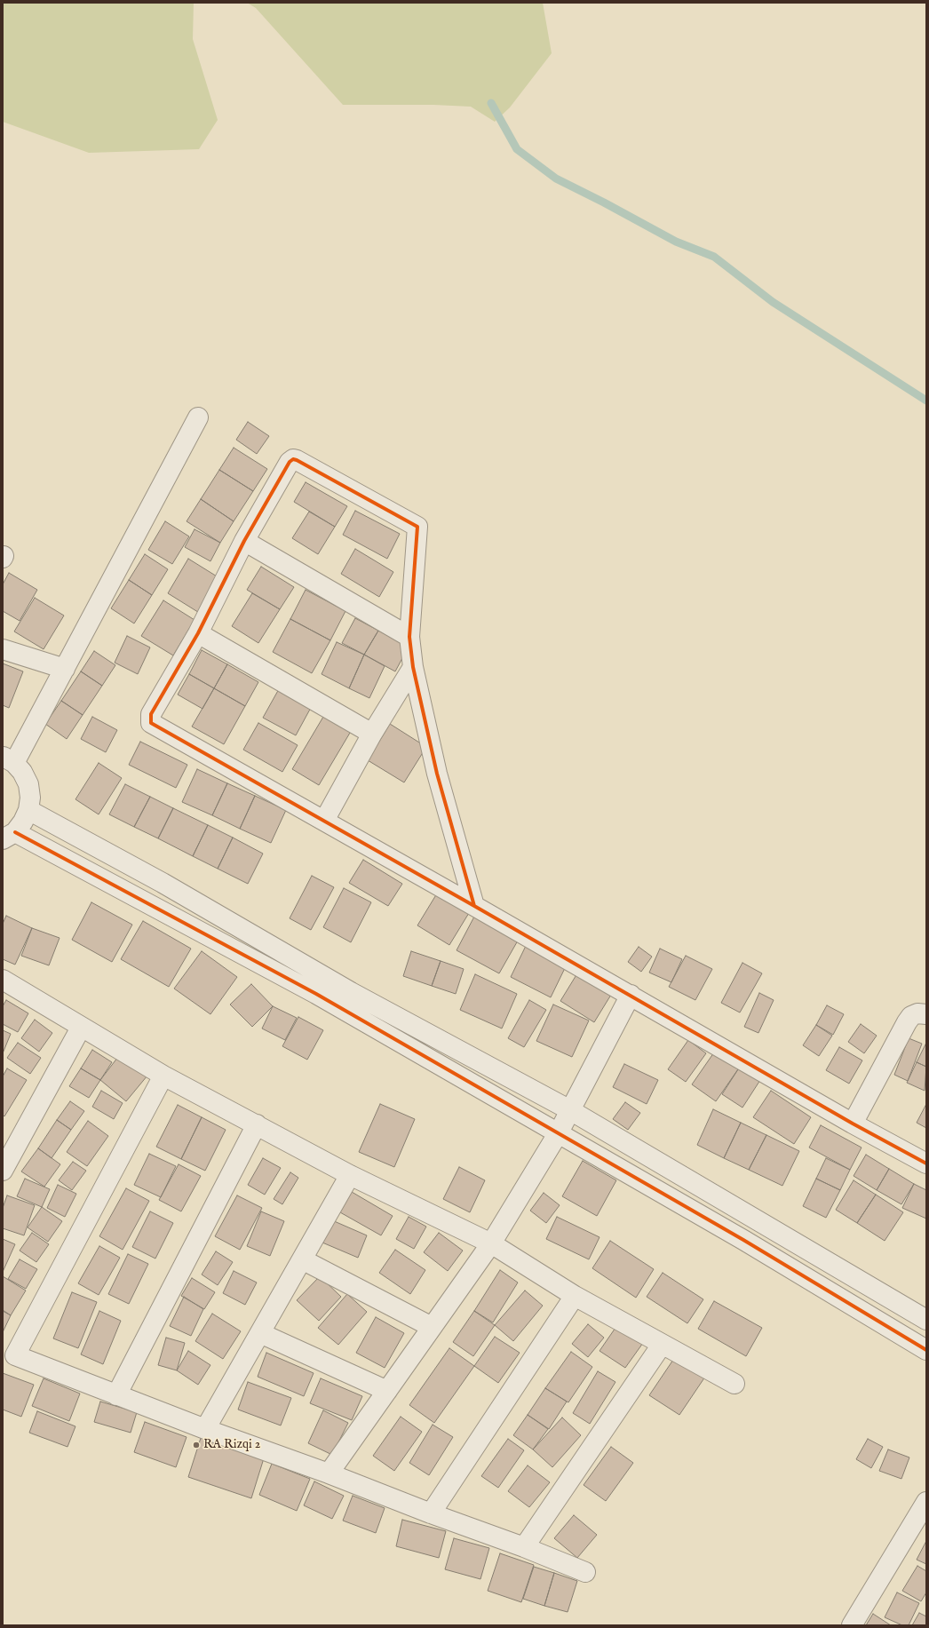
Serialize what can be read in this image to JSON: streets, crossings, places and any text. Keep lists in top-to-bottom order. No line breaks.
{"places":["RA Rizqi 2"]}
